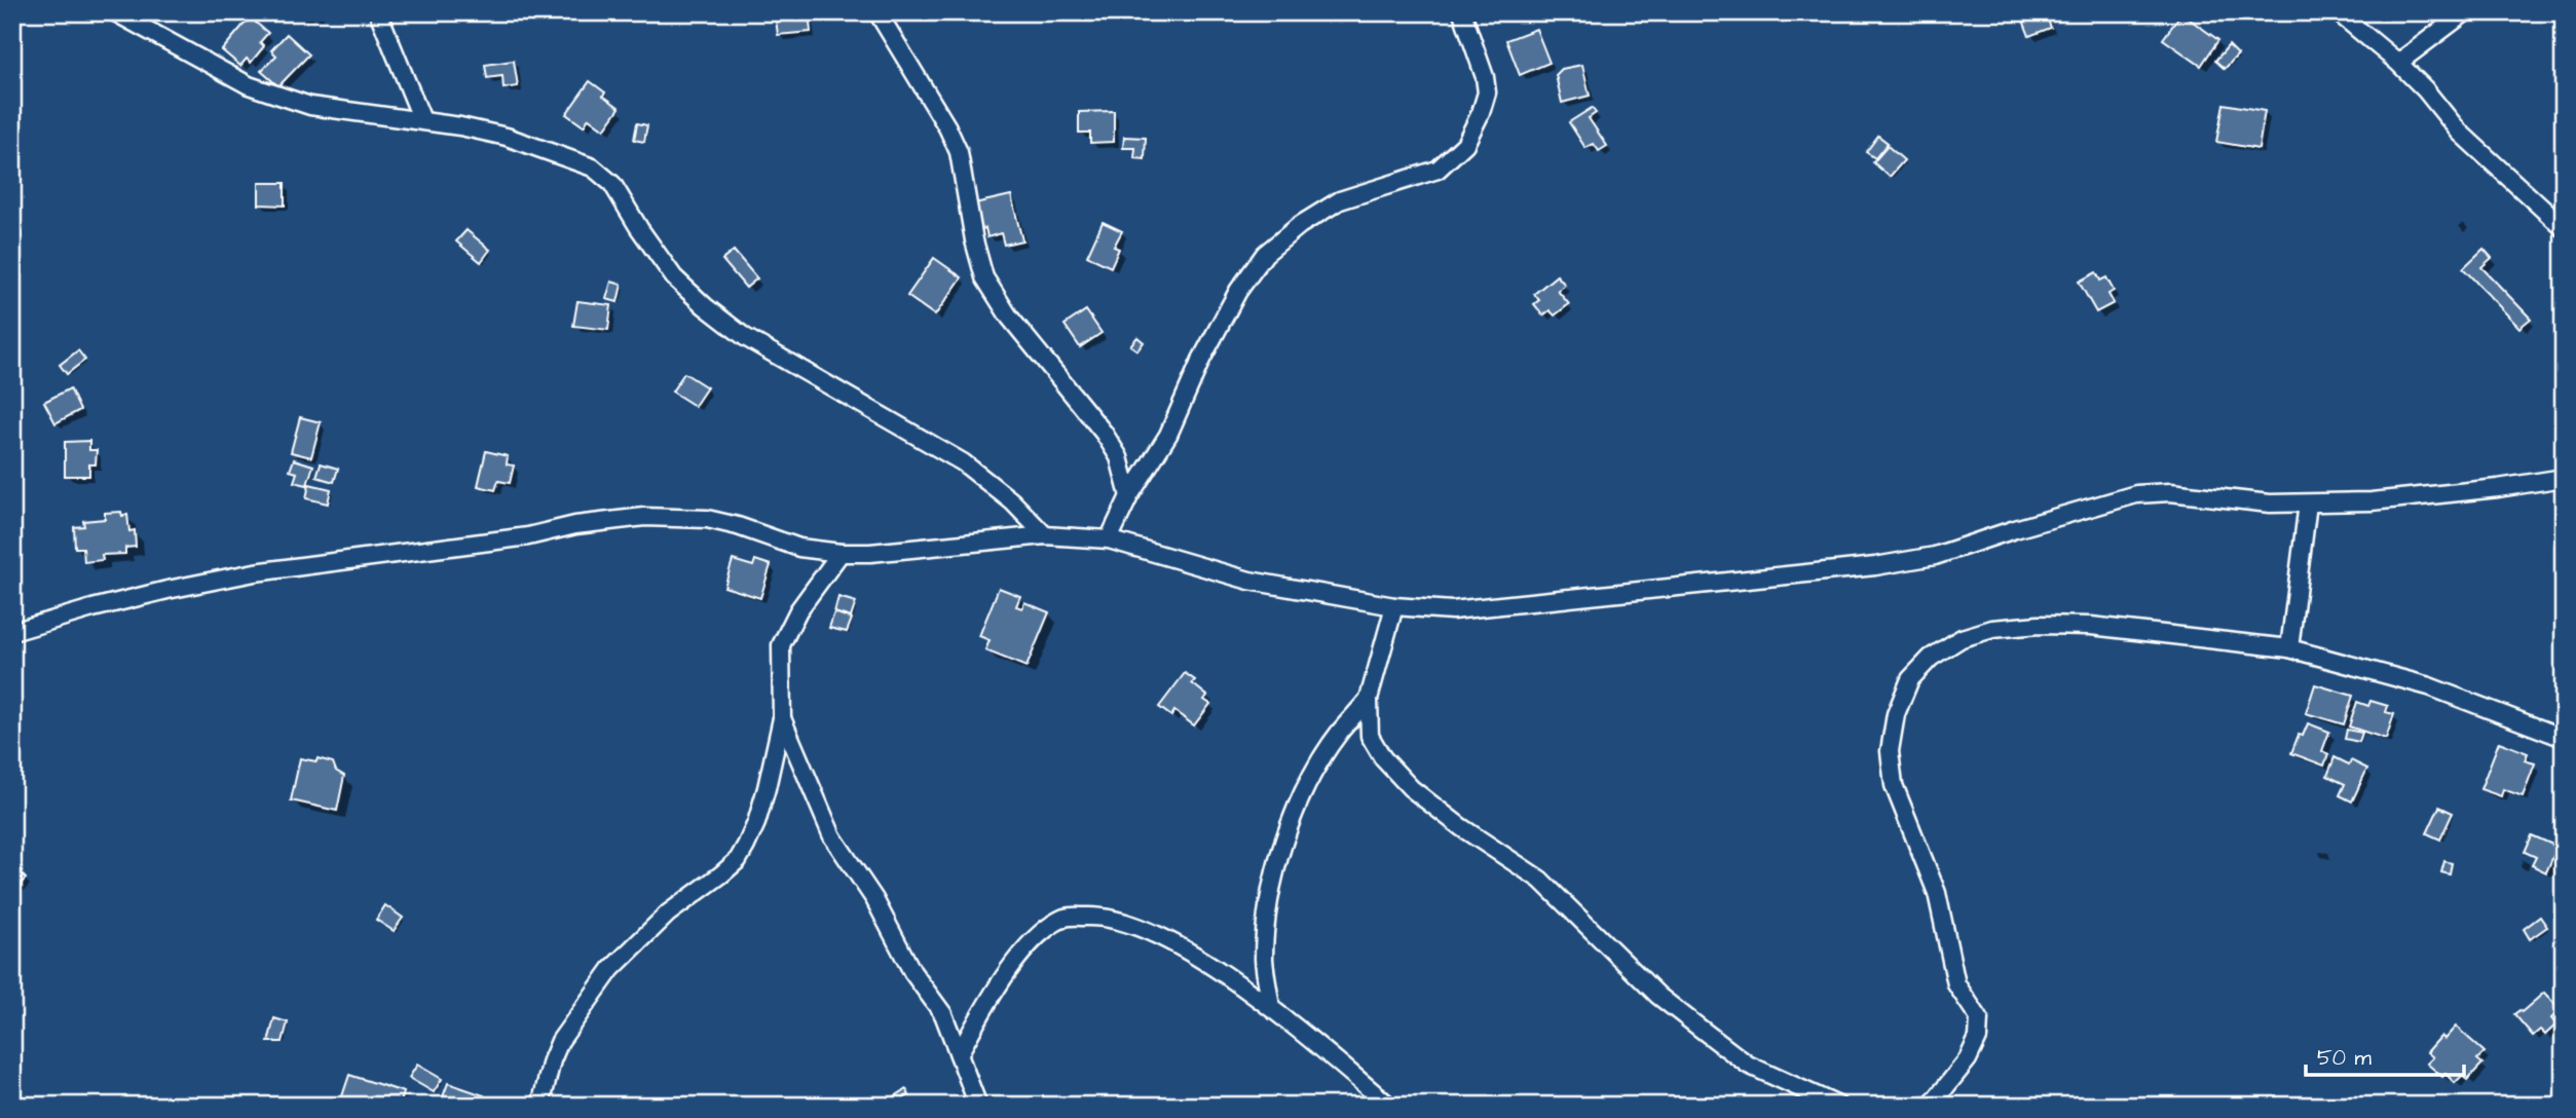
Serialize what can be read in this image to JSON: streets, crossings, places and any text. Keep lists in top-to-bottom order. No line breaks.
{"scale_bar":"50 m"}
